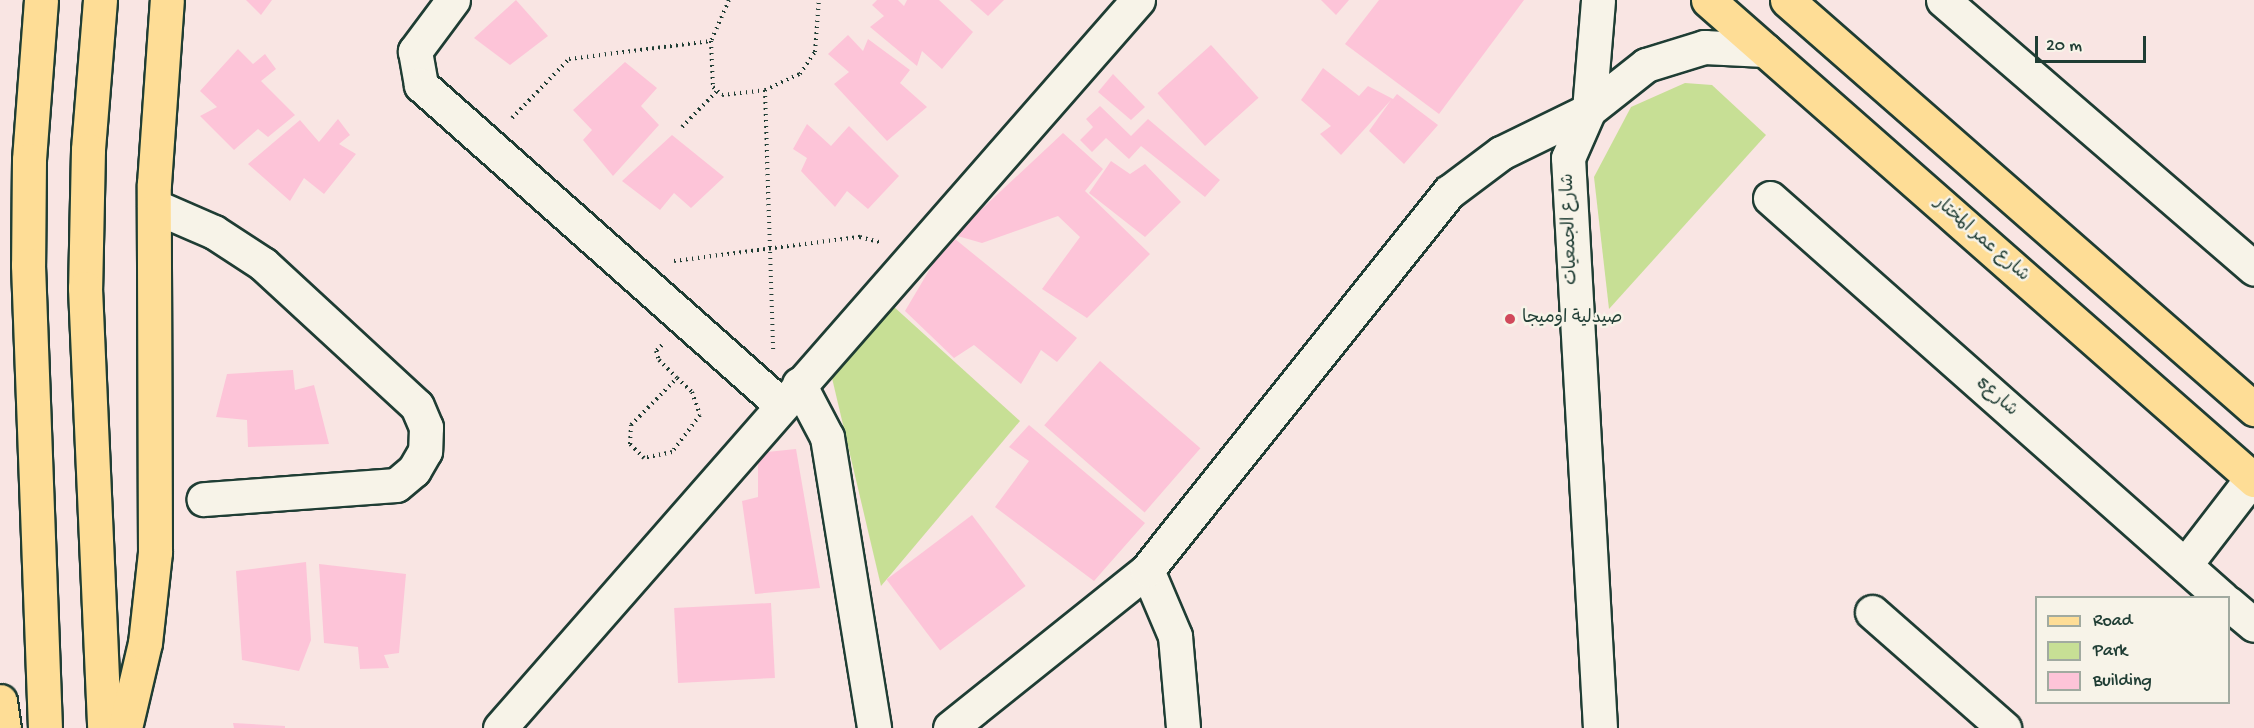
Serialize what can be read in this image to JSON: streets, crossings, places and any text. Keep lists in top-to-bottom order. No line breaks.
{"streets":{"main road":["شارع عمر المختار"],"street":["شارع الجمعيات","شارع5"]},"crossings":[["شارع الجمعيات","شارع عمر المختار"]],"places":["صيدلية اوميجا"],"legend":["Road","Park","Building"],"scale_bar":"20 m"}
